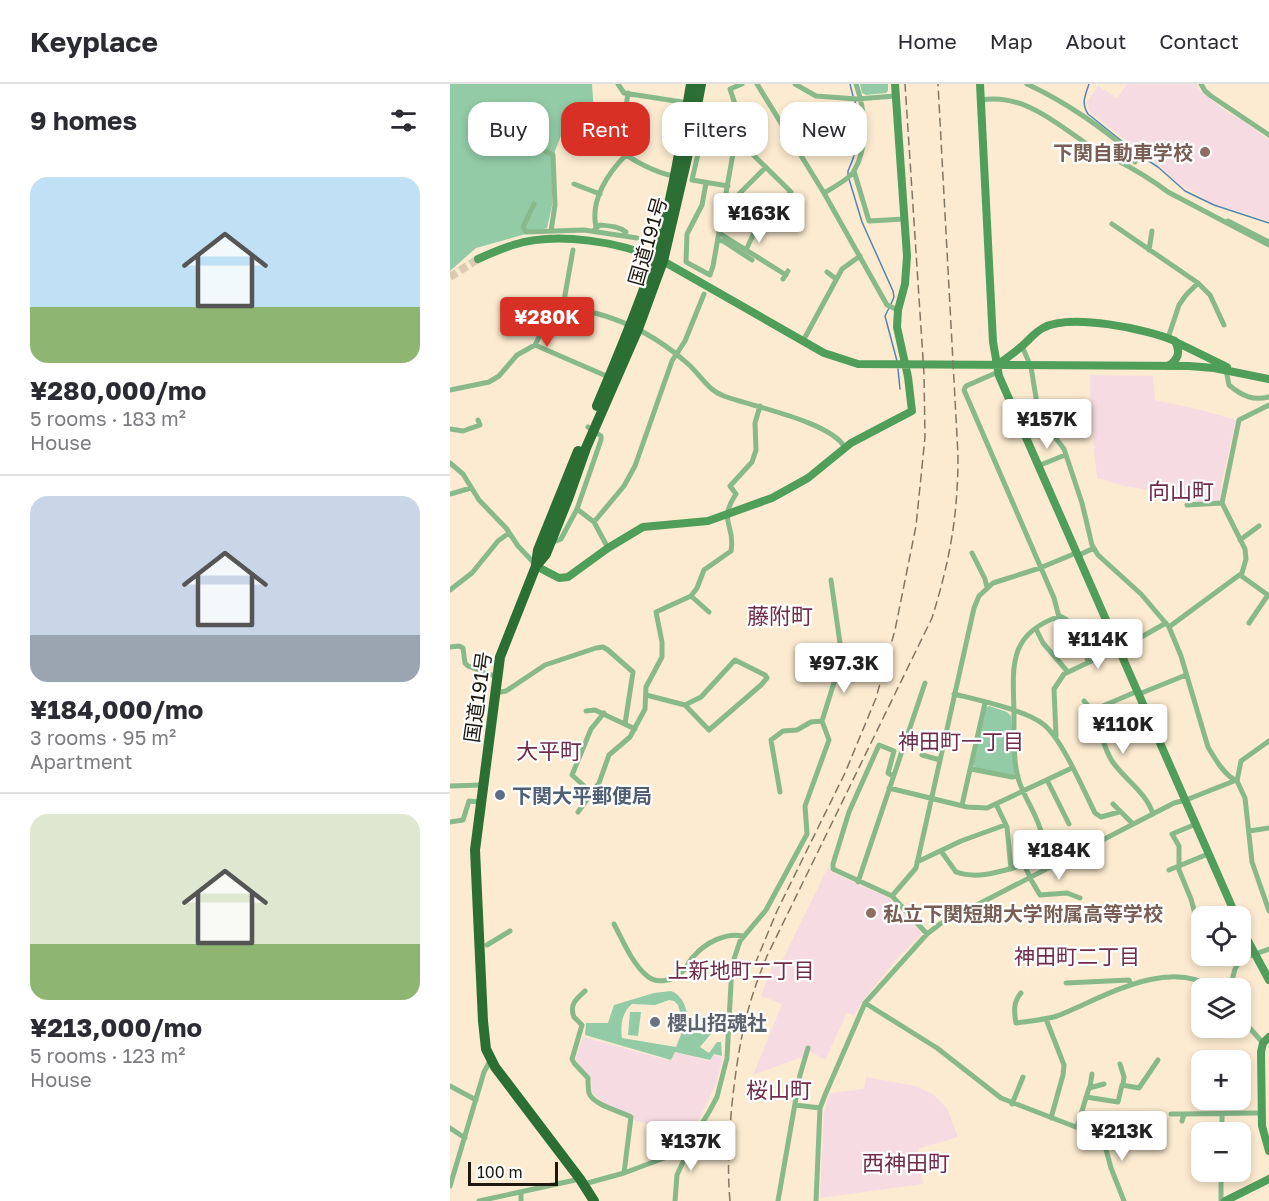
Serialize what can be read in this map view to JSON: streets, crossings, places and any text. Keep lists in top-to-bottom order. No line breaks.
{"streets":{"highway":["国道191号"]},"districts":["向山町","藤附町","神田町一丁目","大平町","神田町二丁目","上新地町二丁目","桜山町","西神田町"],"places":["下関自動車学校","下関大平郵便局","私立下関短期大学附属高等学校","櫻山招魂社"],"scale_bar":"100 m","page":{"header":"Keyplace","nav":["Home","Map","About","Contact"],"heading":"9 homes","chip":["Buy","Rent","Filters","New"],"list":[{"name":"¥280,000/mo","note":"5 rooms · 183 m² · House"},{"name":"¥184,000/mo","note":"3 rooms · 95 m² · Apartment"},{"name":"¥213,000/mo","note":"5 rooms · 123 m² · House"}],"price":["¥163K","¥280K","¥157K","¥114K","¥97.3K","¥110K","¥184K","¥213K","¥137K"],"map_buttons":["+","−"],"scale":"100 m"}}
